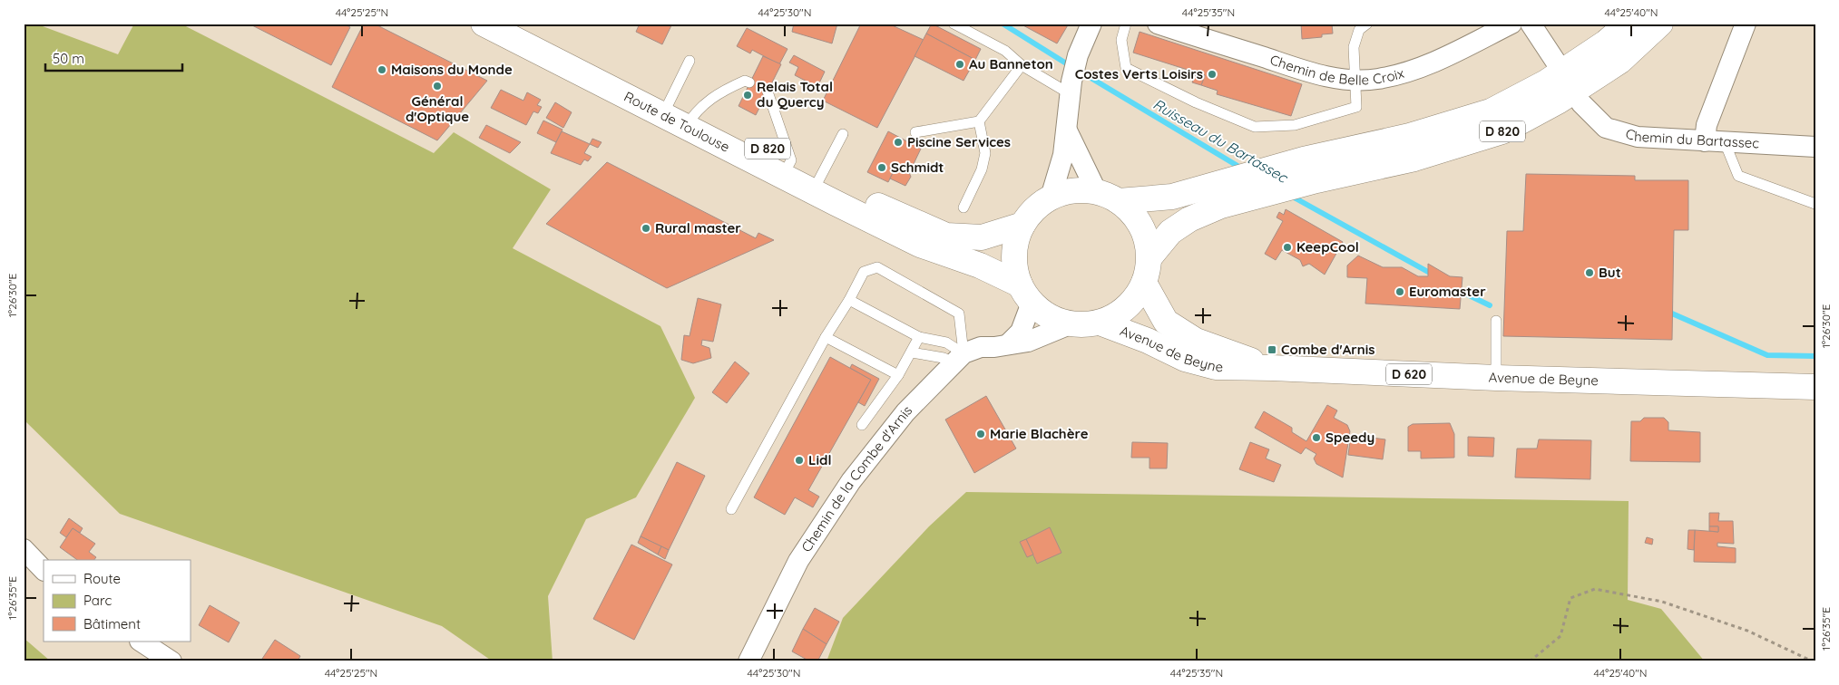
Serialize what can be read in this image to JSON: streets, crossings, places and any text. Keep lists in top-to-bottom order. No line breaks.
{"streets":{"main road":["Route de Toulouse","D 820","Avenue de Beyne","D 620"],"street":["Chemin de Belle Croix","Chemin du Bartassec","Chemin de la Combe d'Arnis"]},"crossings":[["Route de Toulouse","D 820"],["Route de Toulouse","Avenue de Beyne"],["Route de Toulouse","Chemin de la Combe d'Arnis"],["D 820","Avenue de Beyne"],["D 820","Chemin de la Combe d'Arnis"],["Avenue de Beyne","Chemin de la Combe d'Arnis"]],"water":["Ruisseau du Bartassec"],"places":{"other":["Au Banneton","Maisons du Monde","Costes Verts Loisirs","Général d'Optique","Relais Total du Quercy","Piscine Services","Schmidt","Rural master","KeepCool","But","Euromaster","Marie Blachère","Speedy","Lidl"],"transit":["Combe d'Arnis"]},"legend":["Route","Parc","Bâtiment"],"scale_bar":"50 m","coordinates":["44°25'25\"N","44°25'30\"N","44°25'35\"N","44°25'40\"N","1°26'30\"E","1°26'35\"E"]}
